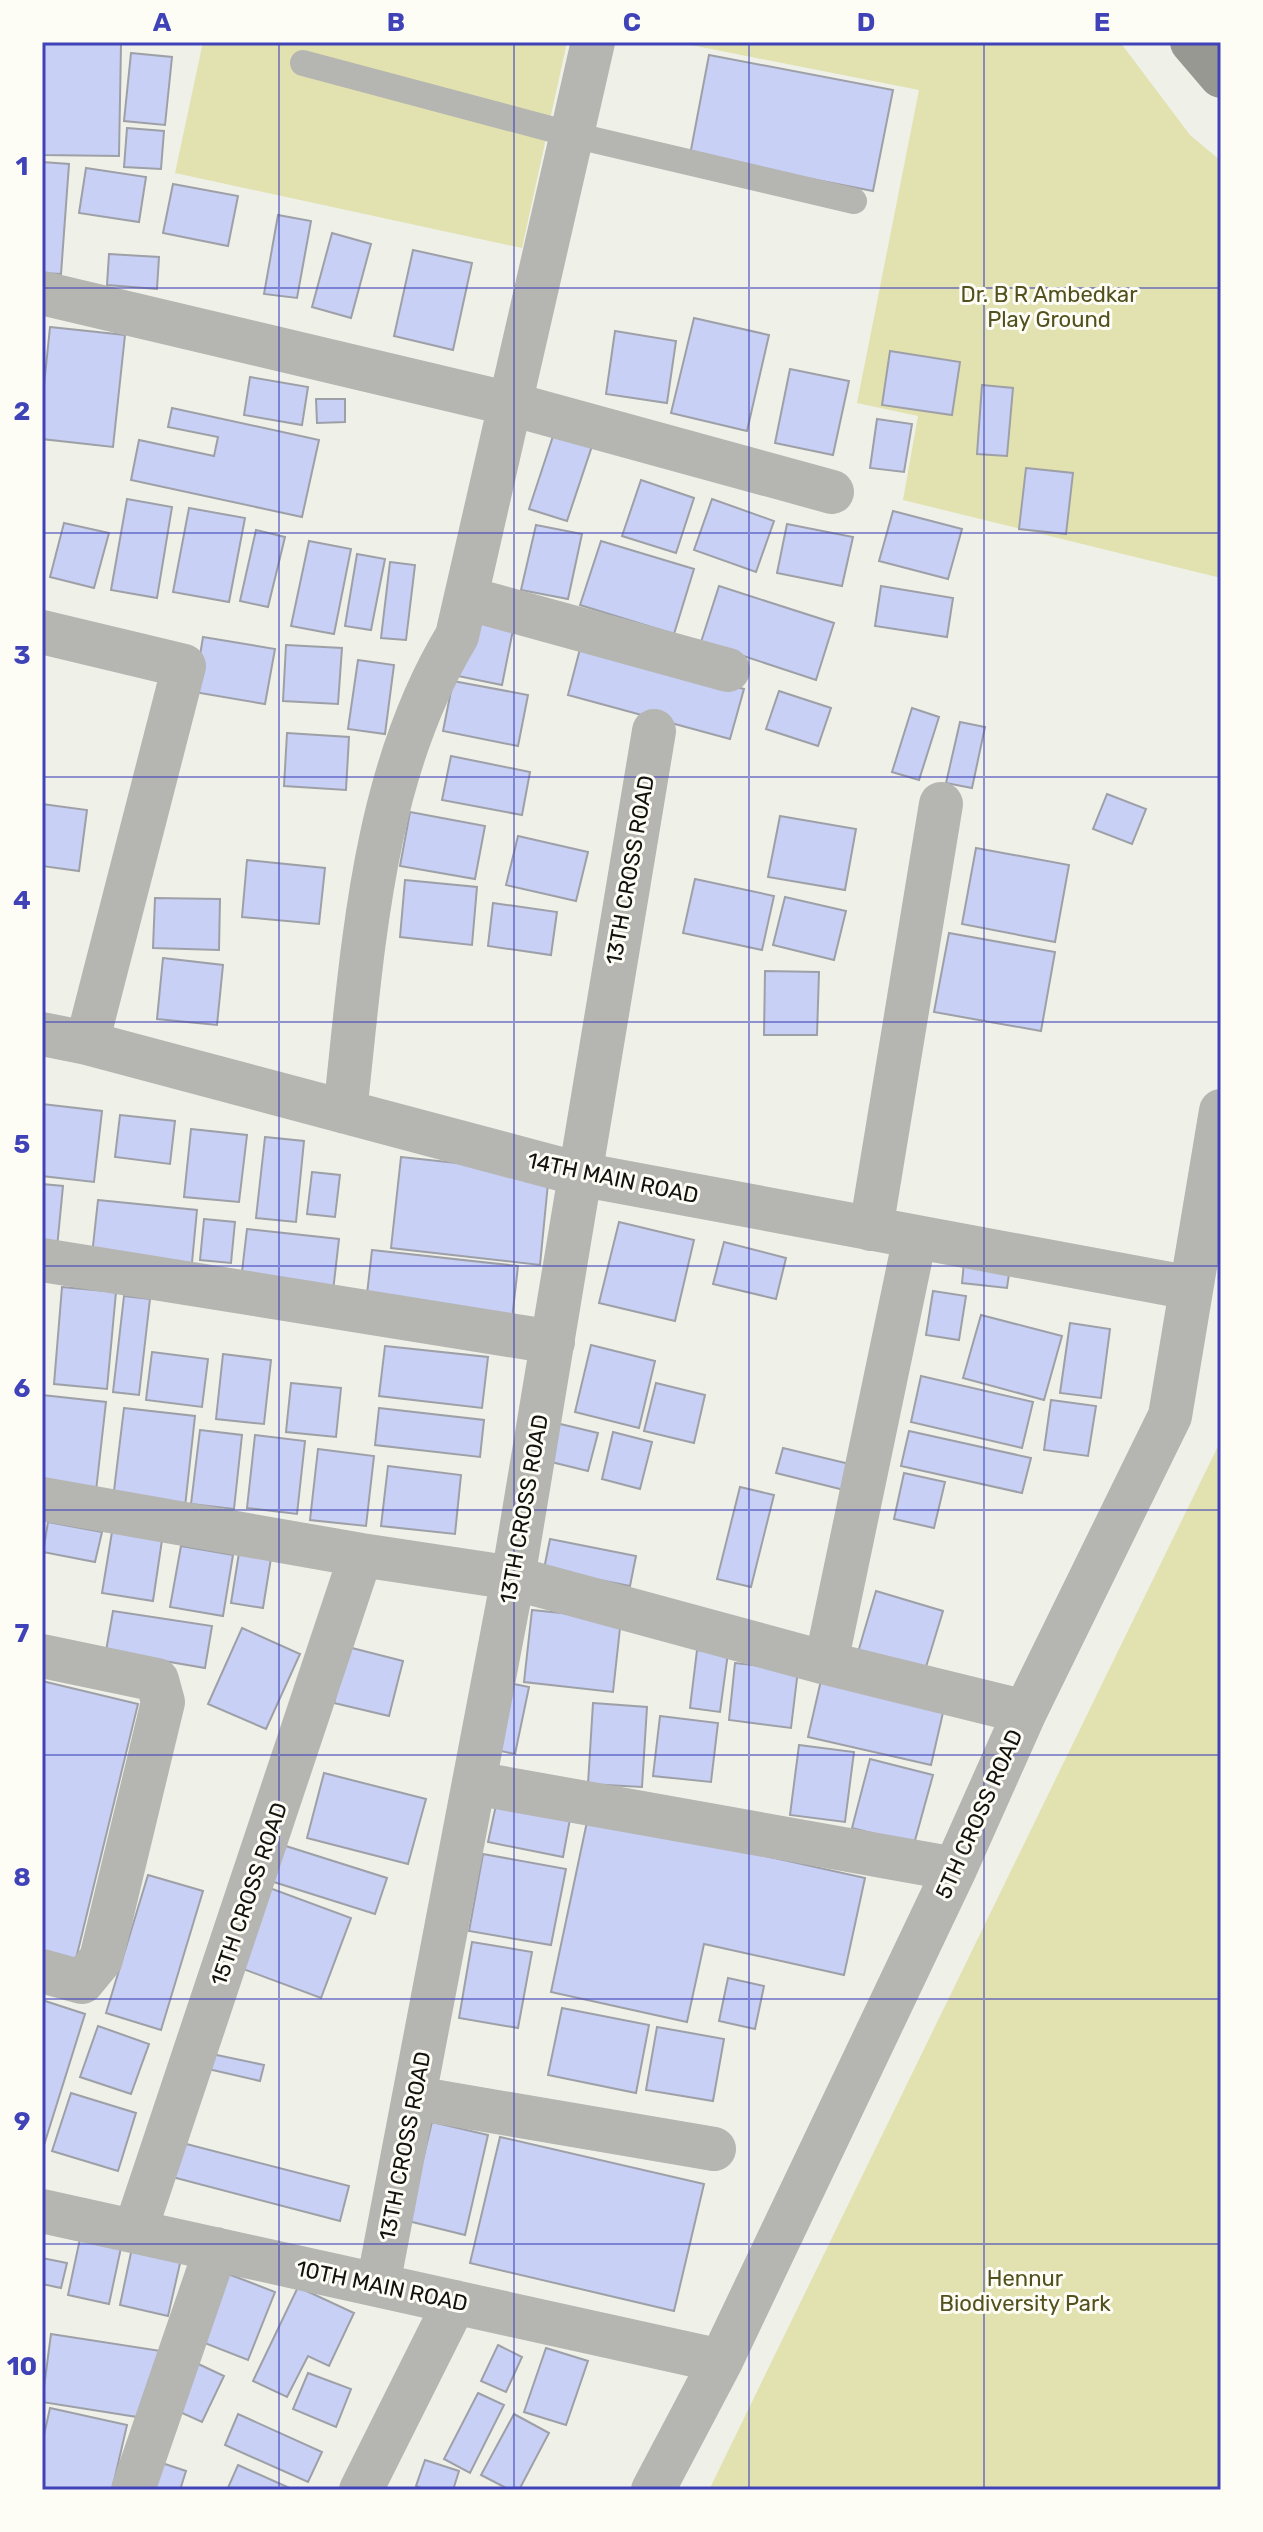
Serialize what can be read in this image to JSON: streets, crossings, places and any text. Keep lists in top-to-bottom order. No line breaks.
{"streets":{"street":["13TH CROSS ROAD","14TH MAIN ROAD","5TH CROSS ROAD","15TH CROSS ROAD","10TH MAIN ROAD"]},"crossings":[["13TH CROSS ROAD","14TH MAIN ROAD"],["13TH CROSS ROAD","10TH MAIN ROAD"],["14TH MAIN ROAD","5TH CROSS ROAD"],["5TH CROSS ROAD","10TH MAIN ROAD"],["15TH CROSS ROAD","10TH MAIN ROAD"]],"parks":["Dr. B R Ambedkar Play Ground","Hennur Biodiversity Park"],"grid":{"columns":["A","B","C","D","E"],"rows":["1","2","3","4","5","6","7","8","9","10"]}}
